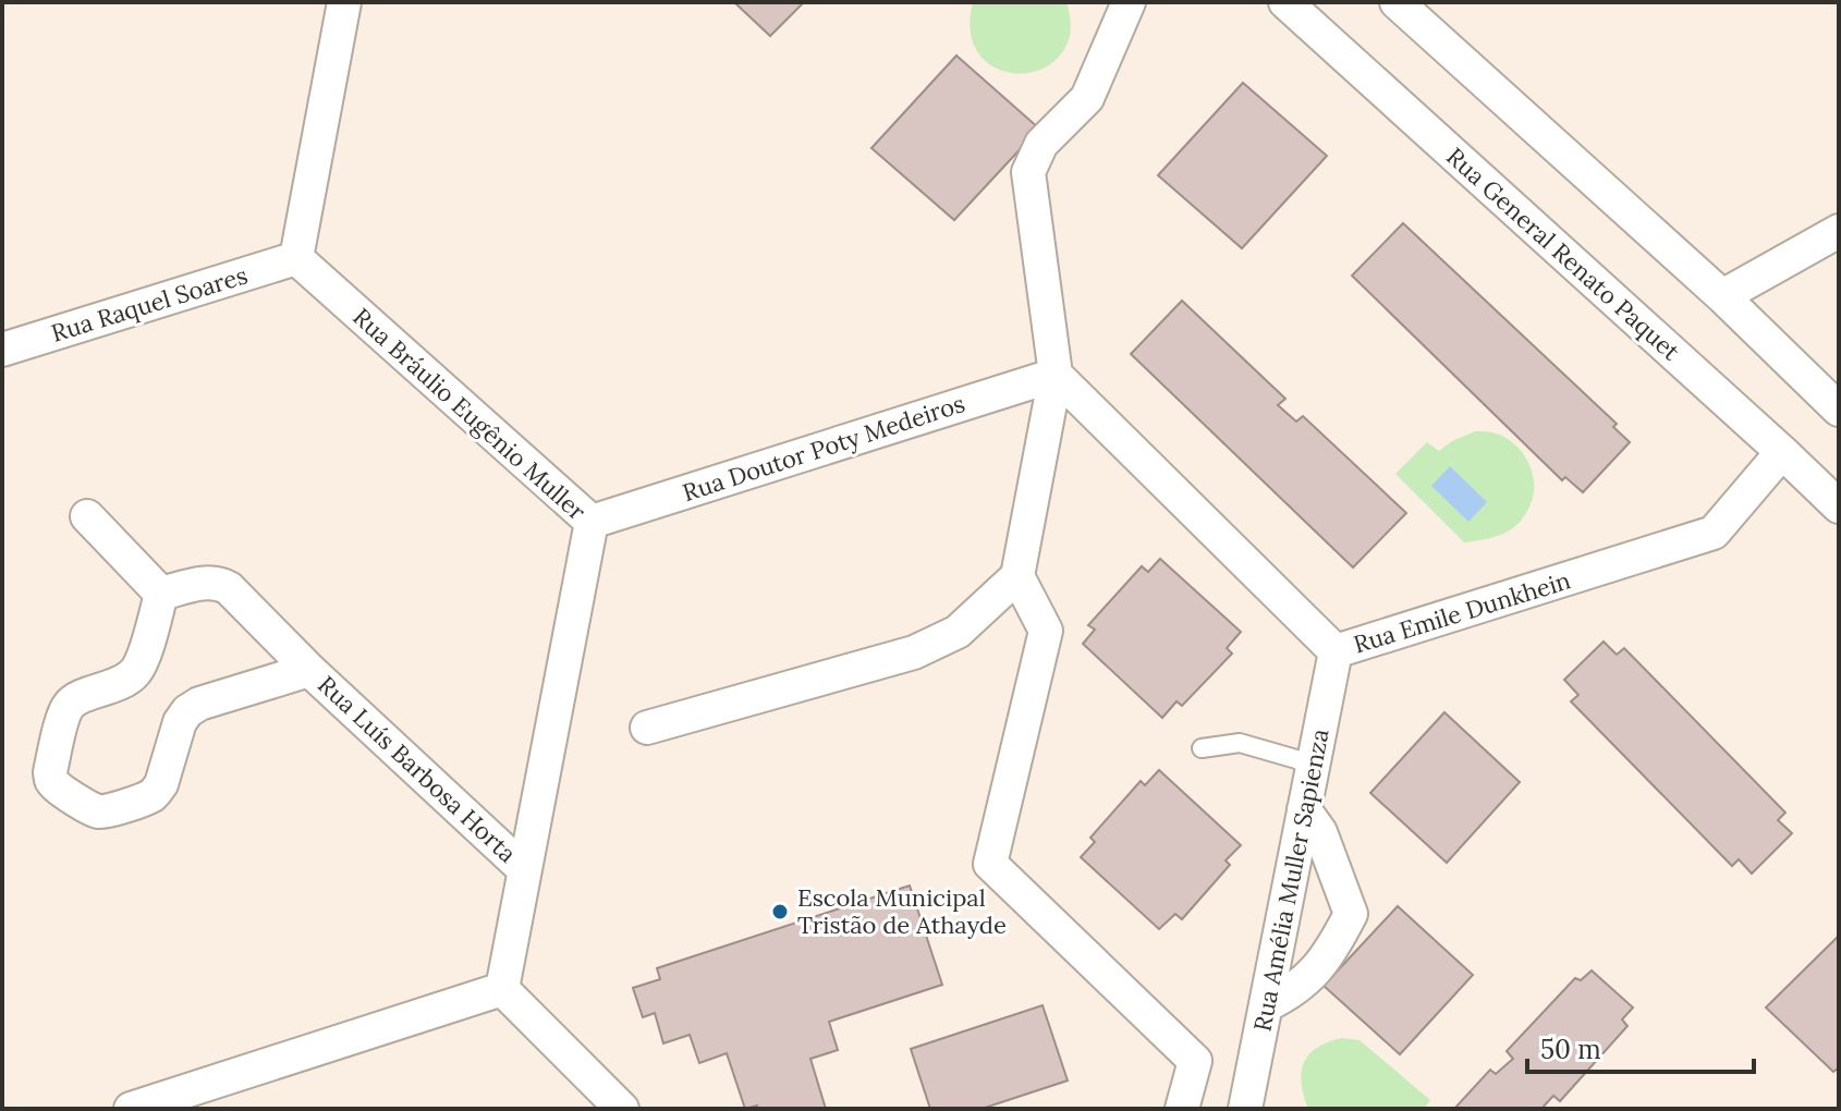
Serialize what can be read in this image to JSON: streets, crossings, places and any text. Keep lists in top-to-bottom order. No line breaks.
{"streets":{"street":["Rua General Renato Paquet","Rua Raquel Soares","Rua Bráulio Eugênio Muller","Rua Doutor Poty Medeiros","Rua Emile Dunkhein","Rua Luís Barbosa Horta","Rua Amélia Muller Sapienza"]},"crossings":[["Rua General Renato Paquet","Rua Emile Dunkhein"],["Rua Raquel Soares","Rua Bráulio Eugênio Muller"],["Rua Bráulio Eugênio Muller","Rua Doutor Poty Medeiros"],["Rua Bráulio Eugênio Muller","Rua Luís Barbosa Horta"],["Rua Doutor Poty Medeiros","Rua Emile Dunkhein"],["Rua Emile Dunkhein","Rua Amélia Muller Sapienza"]],"places":["Escola Municipal Tristão de Athayde"],"scale_bar":"50 m"}
